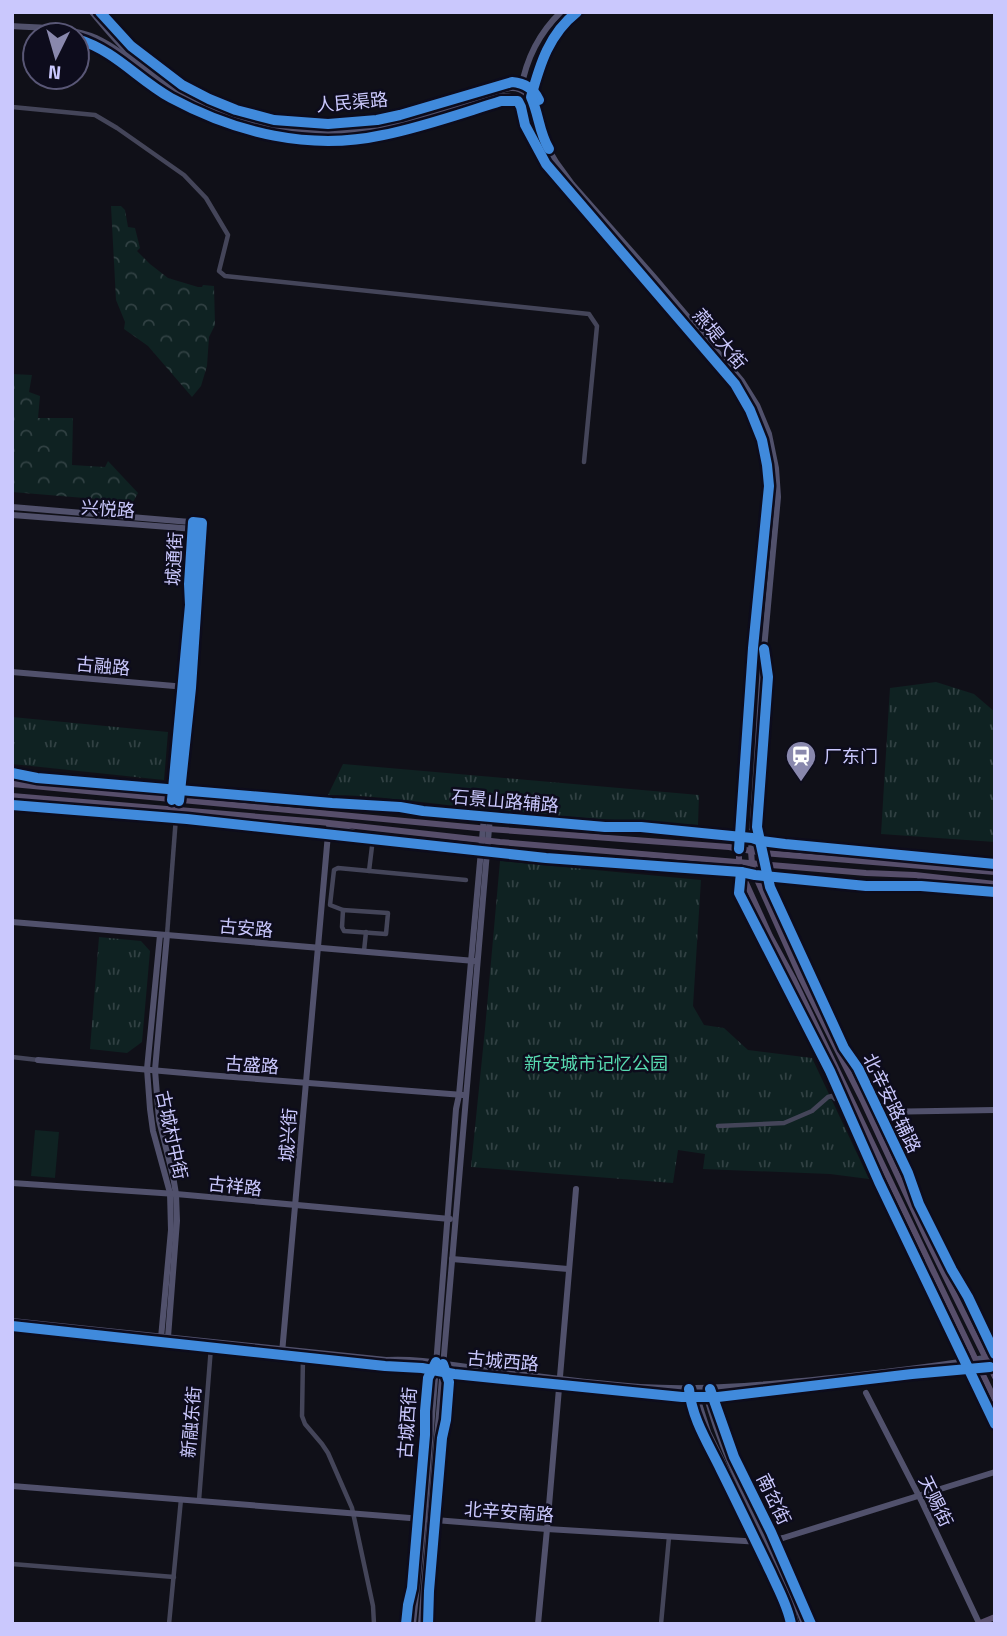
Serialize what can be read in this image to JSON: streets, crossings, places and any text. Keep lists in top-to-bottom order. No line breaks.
{"streets":{"main road":["人民渠路","燕堤大街","兴悦路","城通街","古融路","石景山路辅路","古安路","古盛路","北辛安路辅路","古城村中街","城兴街","古祥路","古城西路","古城西街","南岔街","天赐街","北辛安南路"],"street":["新融东街"]},"crossings":[["人民渠路","燕堤大街"],["燕堤大街","石景山路辅路"],["兴悦路","城通街"],["城通街","古融路"],["城通街","石景山路辅路"],["石景山路辅路","古城西街"],["古安路","古城村中街"],["古安路","城兴街"],["古安路","古城西街"],["古盛路","古城村中街"],["古盛路","城兴街"],["古盛路","古城西街"],["北辛安路辅路","古城西路"],["古城村中街","古祥路"],["古城村中街","古城西路"],["城兴街","古祥路"],["城兴街","古城西路"],["古祥路","古城西街"],["古城西路","新融东街"],["古城西路","古城西街"],["古城西路","南岔街"],["新融东街","北辛安南路"],["古城西街","北辛安南路"],["南岔街","北辛安南路"],["天赐街","北辛安南路"]],"parks":["新安城市记忆公园"],"places":{"station":["厂东门"]},"north":"bottom"}
